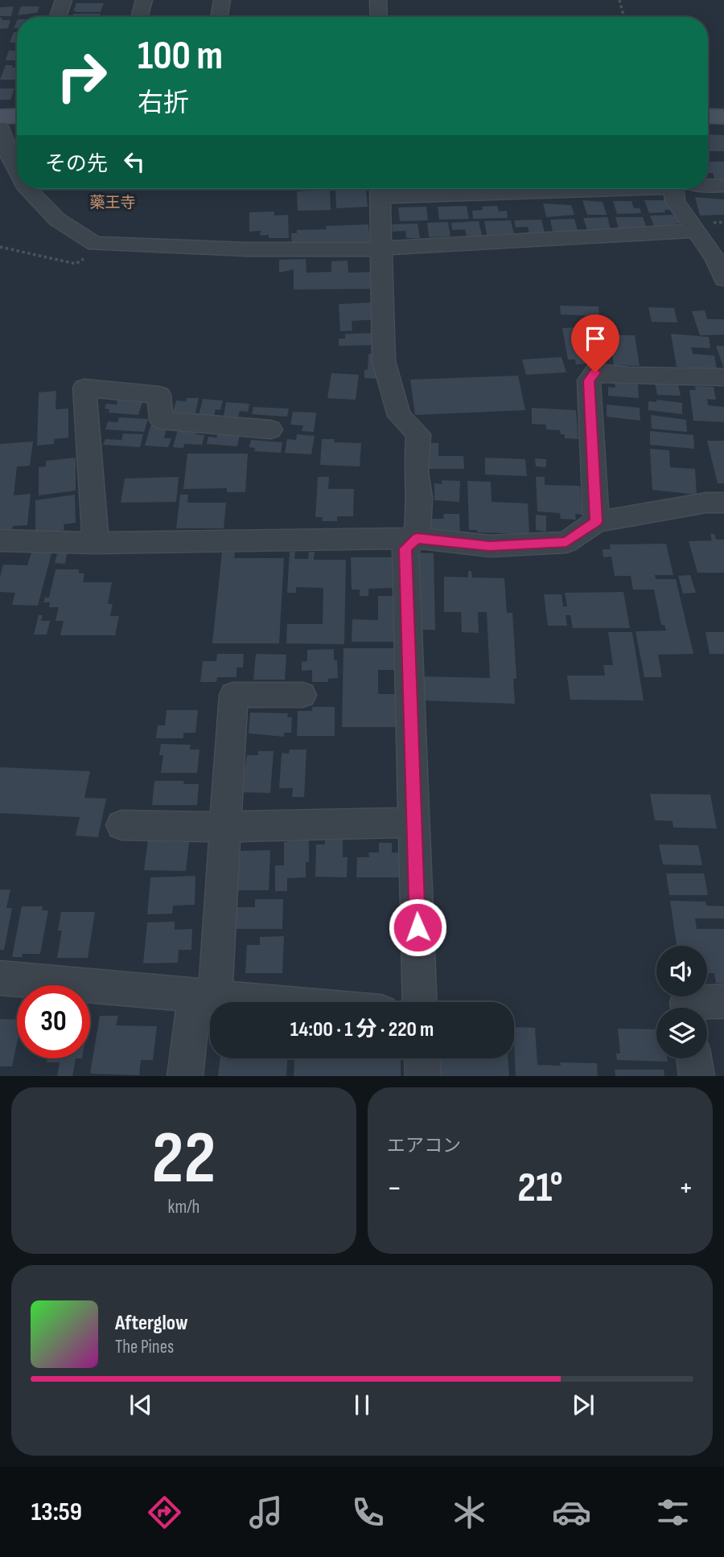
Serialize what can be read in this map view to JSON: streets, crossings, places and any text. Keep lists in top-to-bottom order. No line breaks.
{"districts":["藥王寺"],"page":{"turn":["100 m","右折"],"then":"その先","limit":"30","trip":"14:00 · 1 分 · 220 m","tile":[["22","km/h"],"エアコン"],"heat":["−","21°","+"],"song":["Afterglow","The Pines"],"tabs":"13:59"}}
